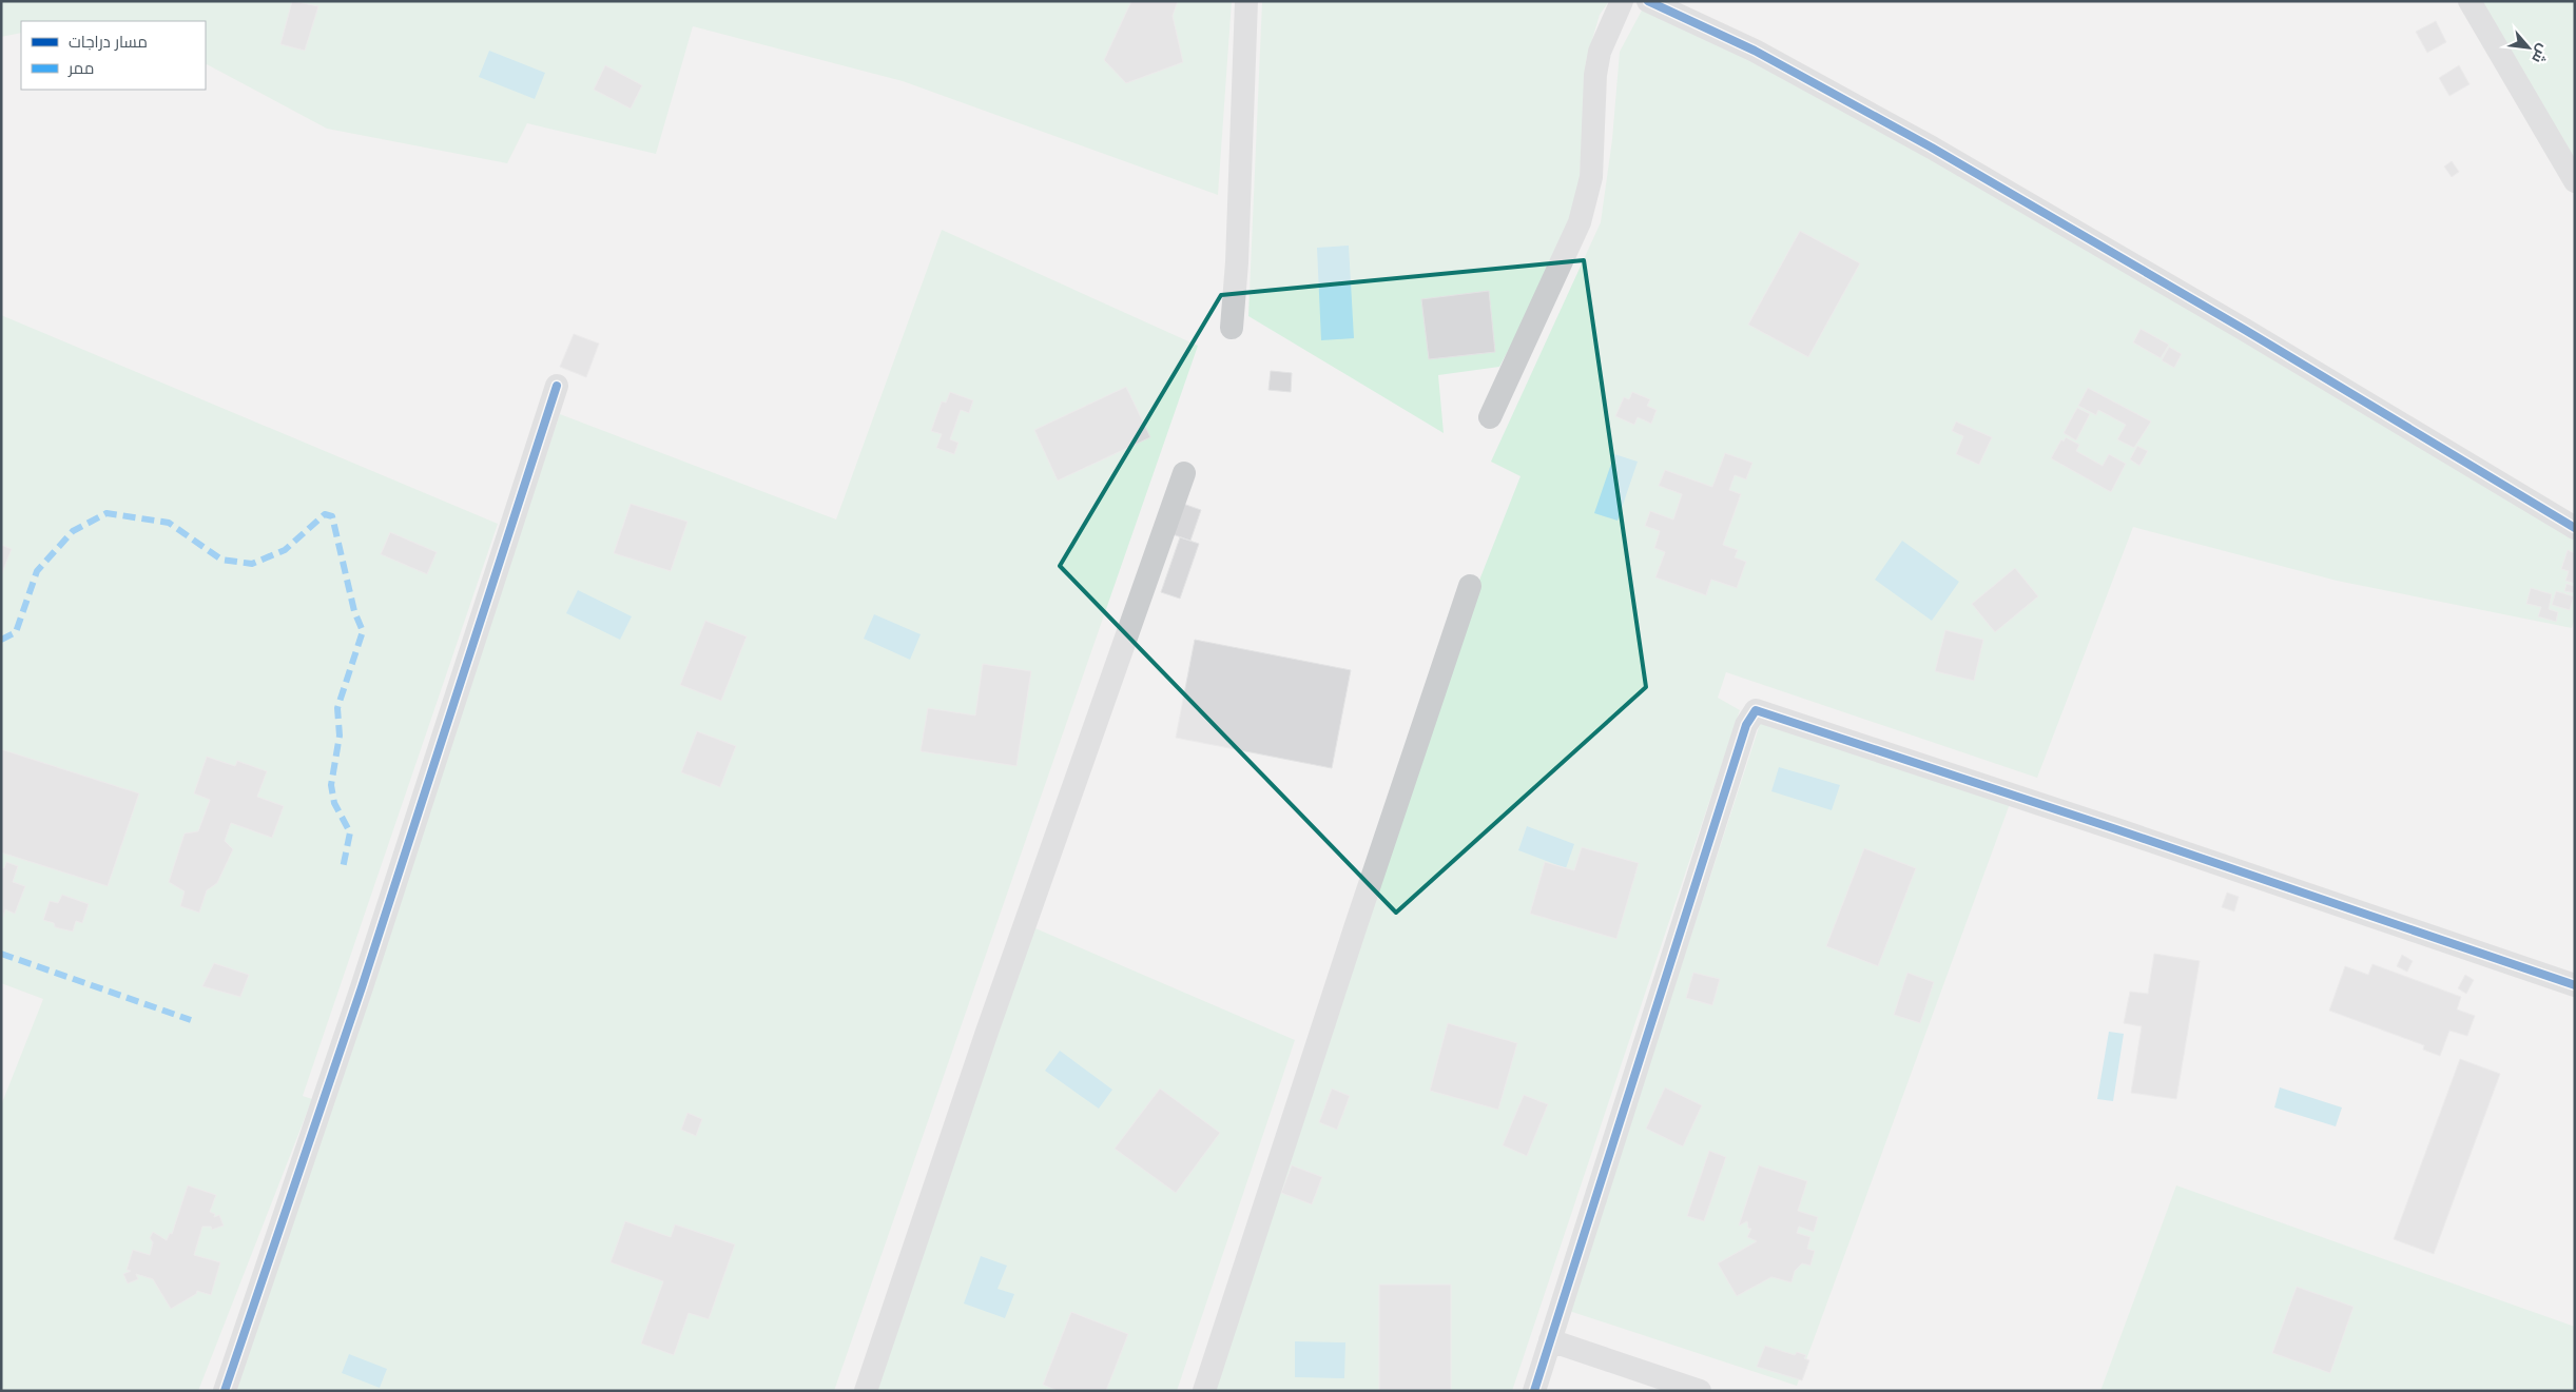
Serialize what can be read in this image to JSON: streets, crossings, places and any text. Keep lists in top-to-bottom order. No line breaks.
{"legend":["مسار دراجات","ممر"],"north":"bottom right"}
